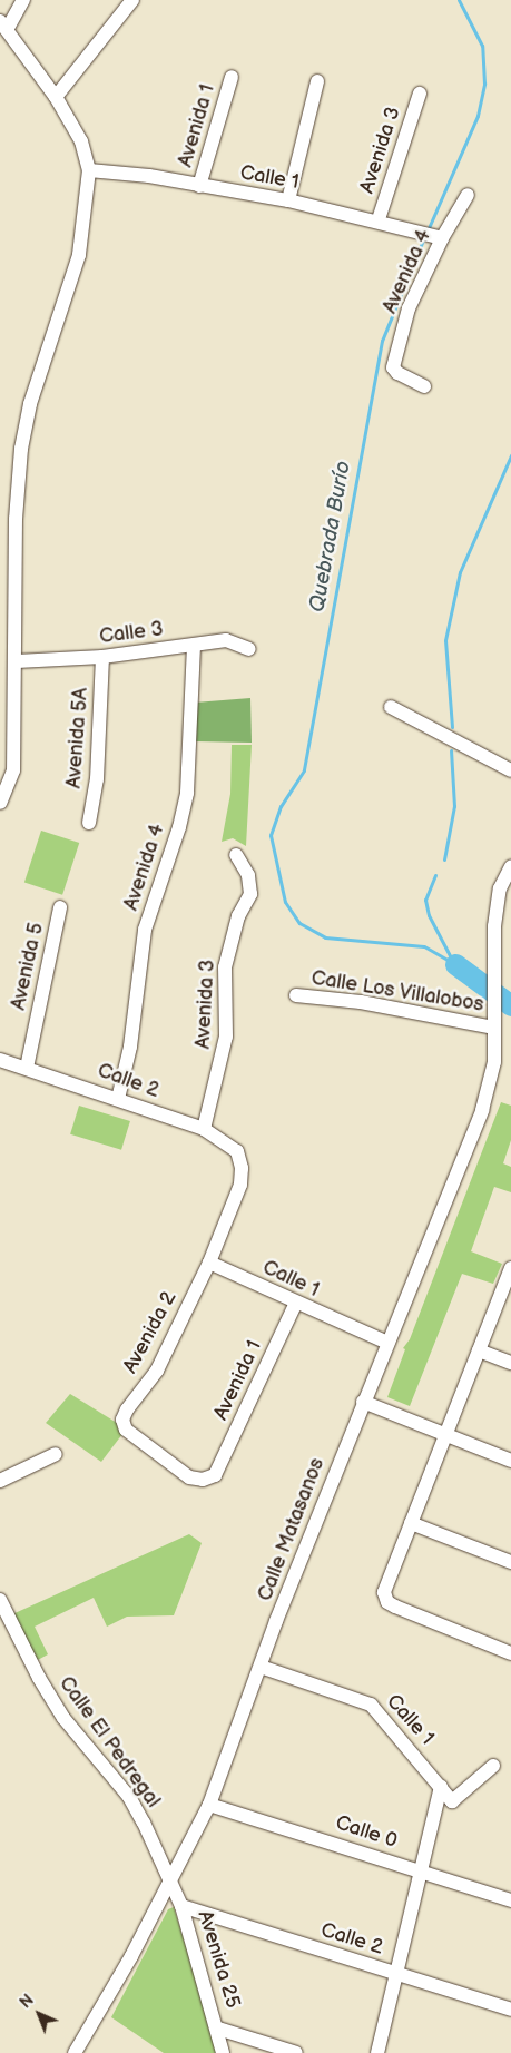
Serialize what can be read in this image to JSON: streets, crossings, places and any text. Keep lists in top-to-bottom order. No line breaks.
{"streets":{"street":["Avenida 1","Avenida 3","Calle 1","Avenida 4","Calle 3","Avenida 5A","Avenida 5","Calle Los Villalobos","Calle 2","Avenida 2","Calle Matasanos","Calle El Pedregal","Calle 0","Avenida 25"]},"crossings":[["Avenida 1","Calle 1"],["Avenida 1","Avenida 2"],["Avenida 3","Calle 1"],["Avenida 3","Calle 2"],["Calle 1","Avenida 4"],["Calle 1","Avenida 2"],["Calle 1","Calle Matasanos"],["Avenida 4","Calle 3"],["Avenida 4","Calle 2"],["Calle 3","Avenida 5A"],["Avenida 5","Calle 2"],["Calle Los Villalobos","Calle Matasanos"],["Calle 2","Avenida 2"],["Calle 2","Avenida 25"],["Calle Matasanos","Calle El Pedregal"],["Calle Matasanos","Calle 0"],["Calle Matasanos","Avenida 25"],["Calle El Pedregal","Avenida 25"]],"water":["Quebrada Burío"],"north":"top left"}
